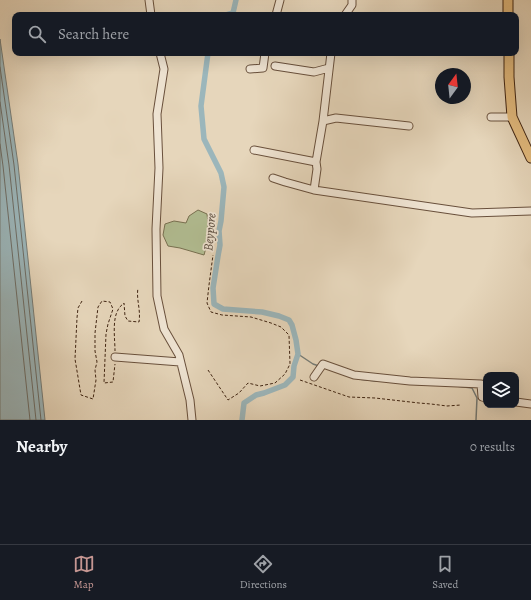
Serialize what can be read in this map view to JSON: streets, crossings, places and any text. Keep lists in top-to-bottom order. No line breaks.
{"water":["Beypore"],"north":"top","page":{"search":"Search here","heading":["Nearby","0 results"],"nav":["Map","Directions","Saved"]}}
